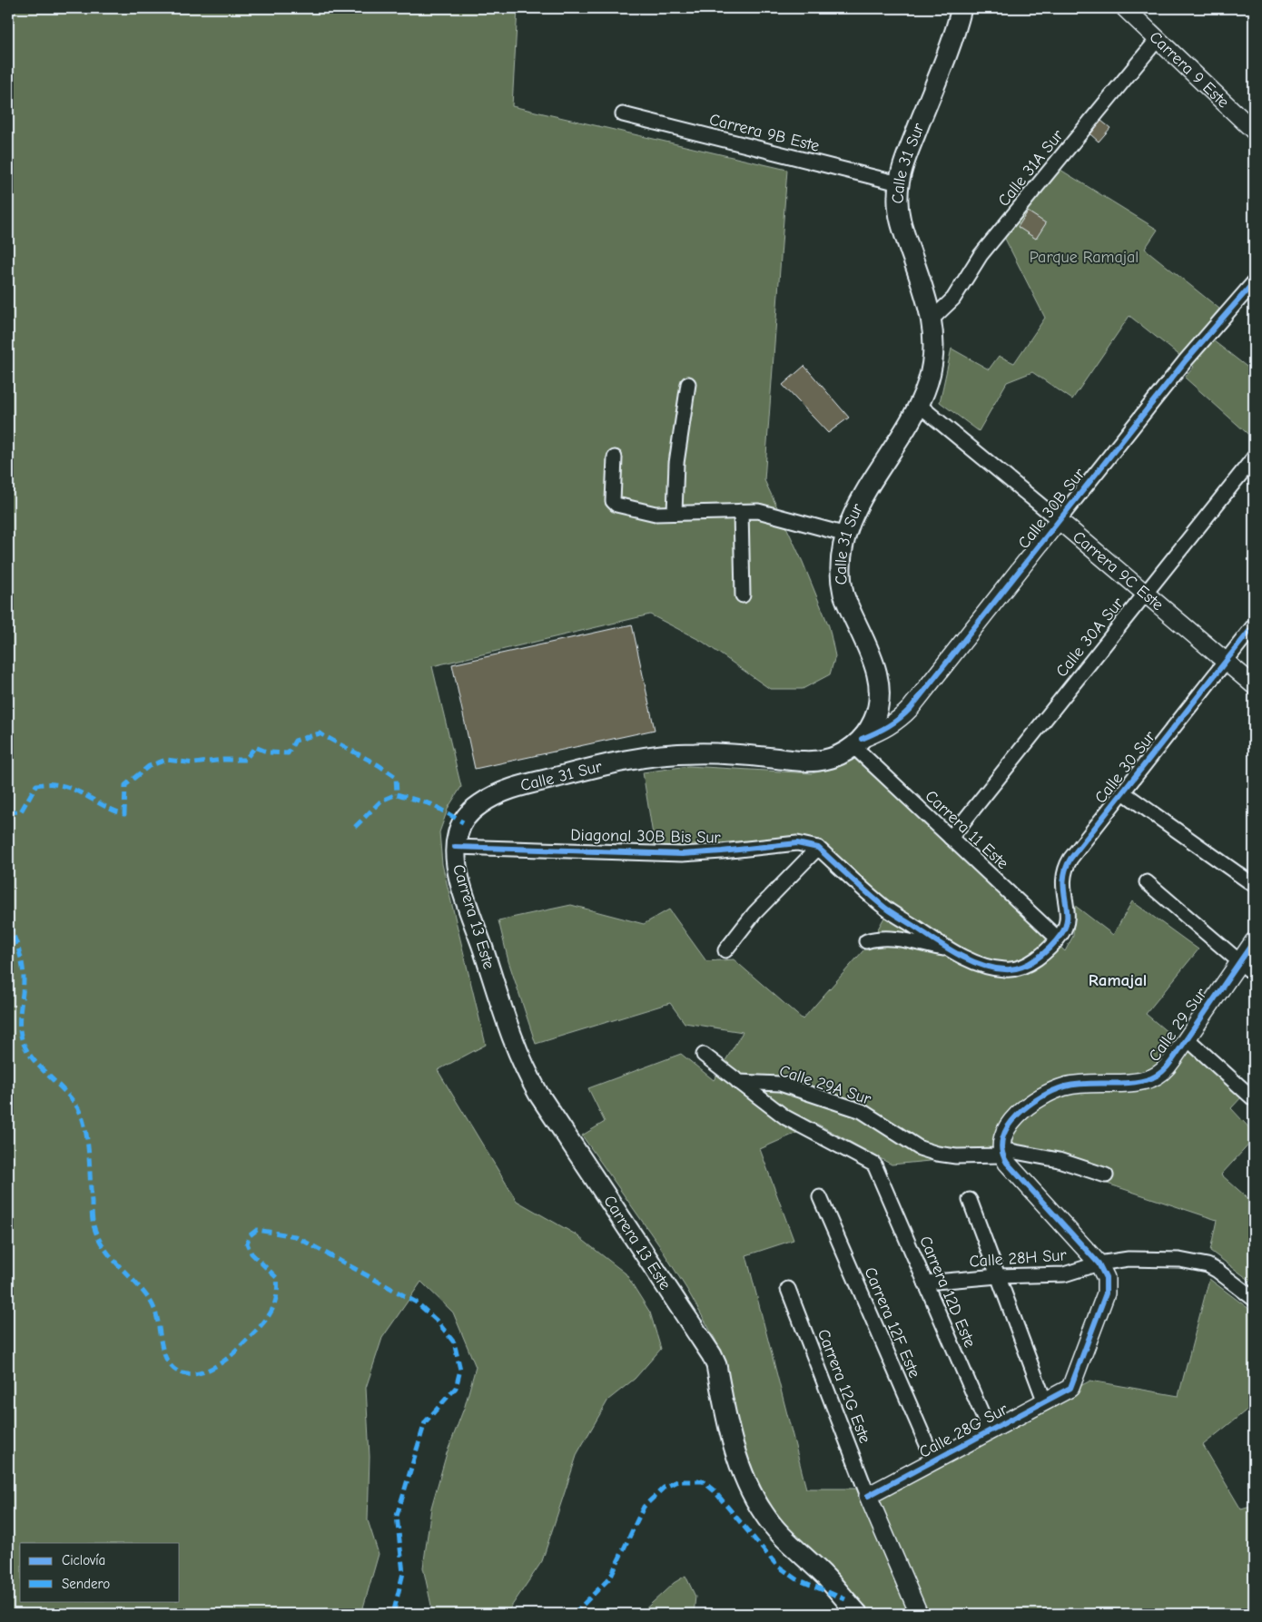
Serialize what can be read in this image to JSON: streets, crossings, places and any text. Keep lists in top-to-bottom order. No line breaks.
{"streets":{"main road":["Calle 31 Sur","Carrera 13 Este"],"street":["Carrera 9 Este","Carrera 9B Este","Calle 31A Sur","Calle 30B Sur","Carrera 9C Este","Calle 30A Sur","Calle 30 Sur","Carrera 11 Este","Diagonal 30B Bis Sur","Calle 29 Sur","Calle 29A Sur","Calle 28H Sur","Carrera 12D Este","Carrera 12F Este","Carrera 12G Este","Calle 28G Sur"]},"crossings":[["Carrera 9 Este","Calle 31A Sur"],["Carrera 9B Este","Calle 31 Sur"],["Calle 31 Sur","Calle 31A Sur"],["Calle 31 Sur","Calle 30B Sur"],["Calle 31 Sur","Carrera 9C Este"],["Calle 31 Sur","Carrera 11 Este"],["Calle 31 Sur","Diagonal 30B Bis Sur"],["Calle 31 Sur","Carrera 13 Este"],["Calle 30B Sur","Carrera 9C Este"],["Calle 30B Sur","Carrera 11 Este"],["Carrera 9C Este","Calle 30A Sur"],["Carrera 9C Este","Calle 30 Sur"],["Calle 30A Sur","Carrera 11 Este"],["Calle 30 Sur","Carrera 11 Este"],["Diagonal 30B Bis Sur","Carrera 13 Este"],["Calle 29 Sur","Calle 29A Sur"],["Calle 29A Sur","Carrera 12D Este"],["Calle 28H Sur","Carrera 12D Este"],["Calle 28H Sur","Calle 28G Sur"],["Carrera 12D Este","Calle 28G Sur"],["Carrera 12F Este","Calle 28G Sur"],["Carrera 12G Este","Calle 28G Sur"]],"districts":["Ramajal"],"parks":["Parque Ramajal"],"legend":["Ciclovía","Sendero"]}
